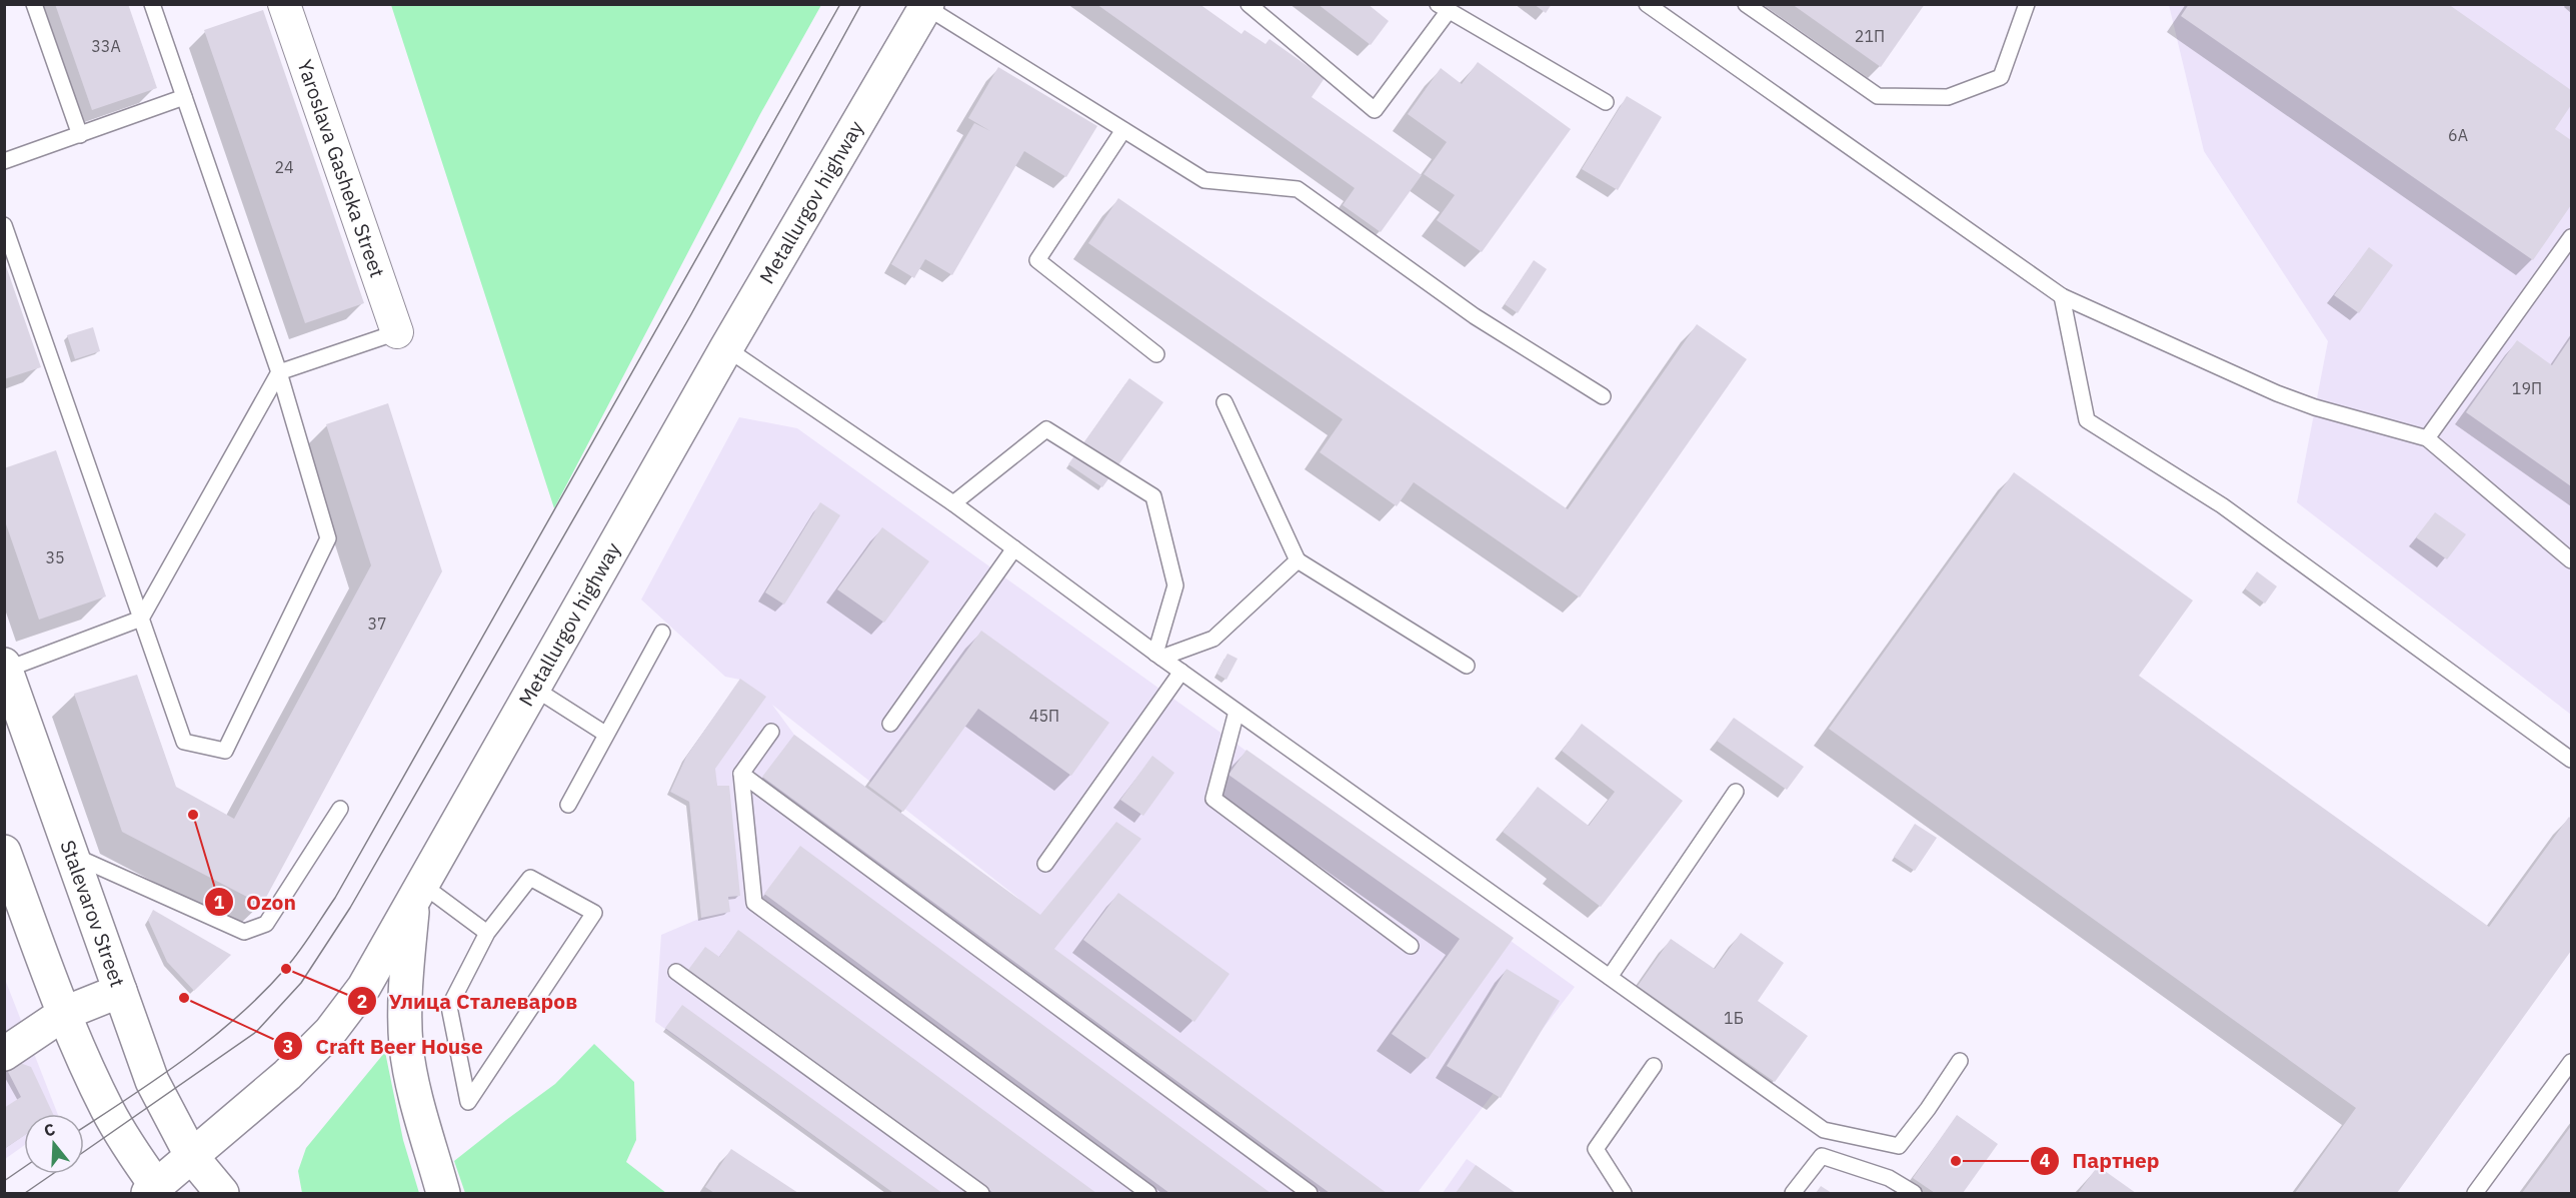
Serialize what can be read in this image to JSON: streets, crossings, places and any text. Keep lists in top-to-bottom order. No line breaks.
{"streets":{"main road":["Metallurgov highway","Stalevarov Street"],"street":["Yaroslava Gasheka Street"]},"crossings":[["Metallurgov highway","Stalevarov Street"]],"places":["Ozon","Улица Сталеваров","Craft Beer House","Партнер"],"house_numbers":["21П","33А","6А","24","19П","35","37","45П","1Б"],"north":"top"}
